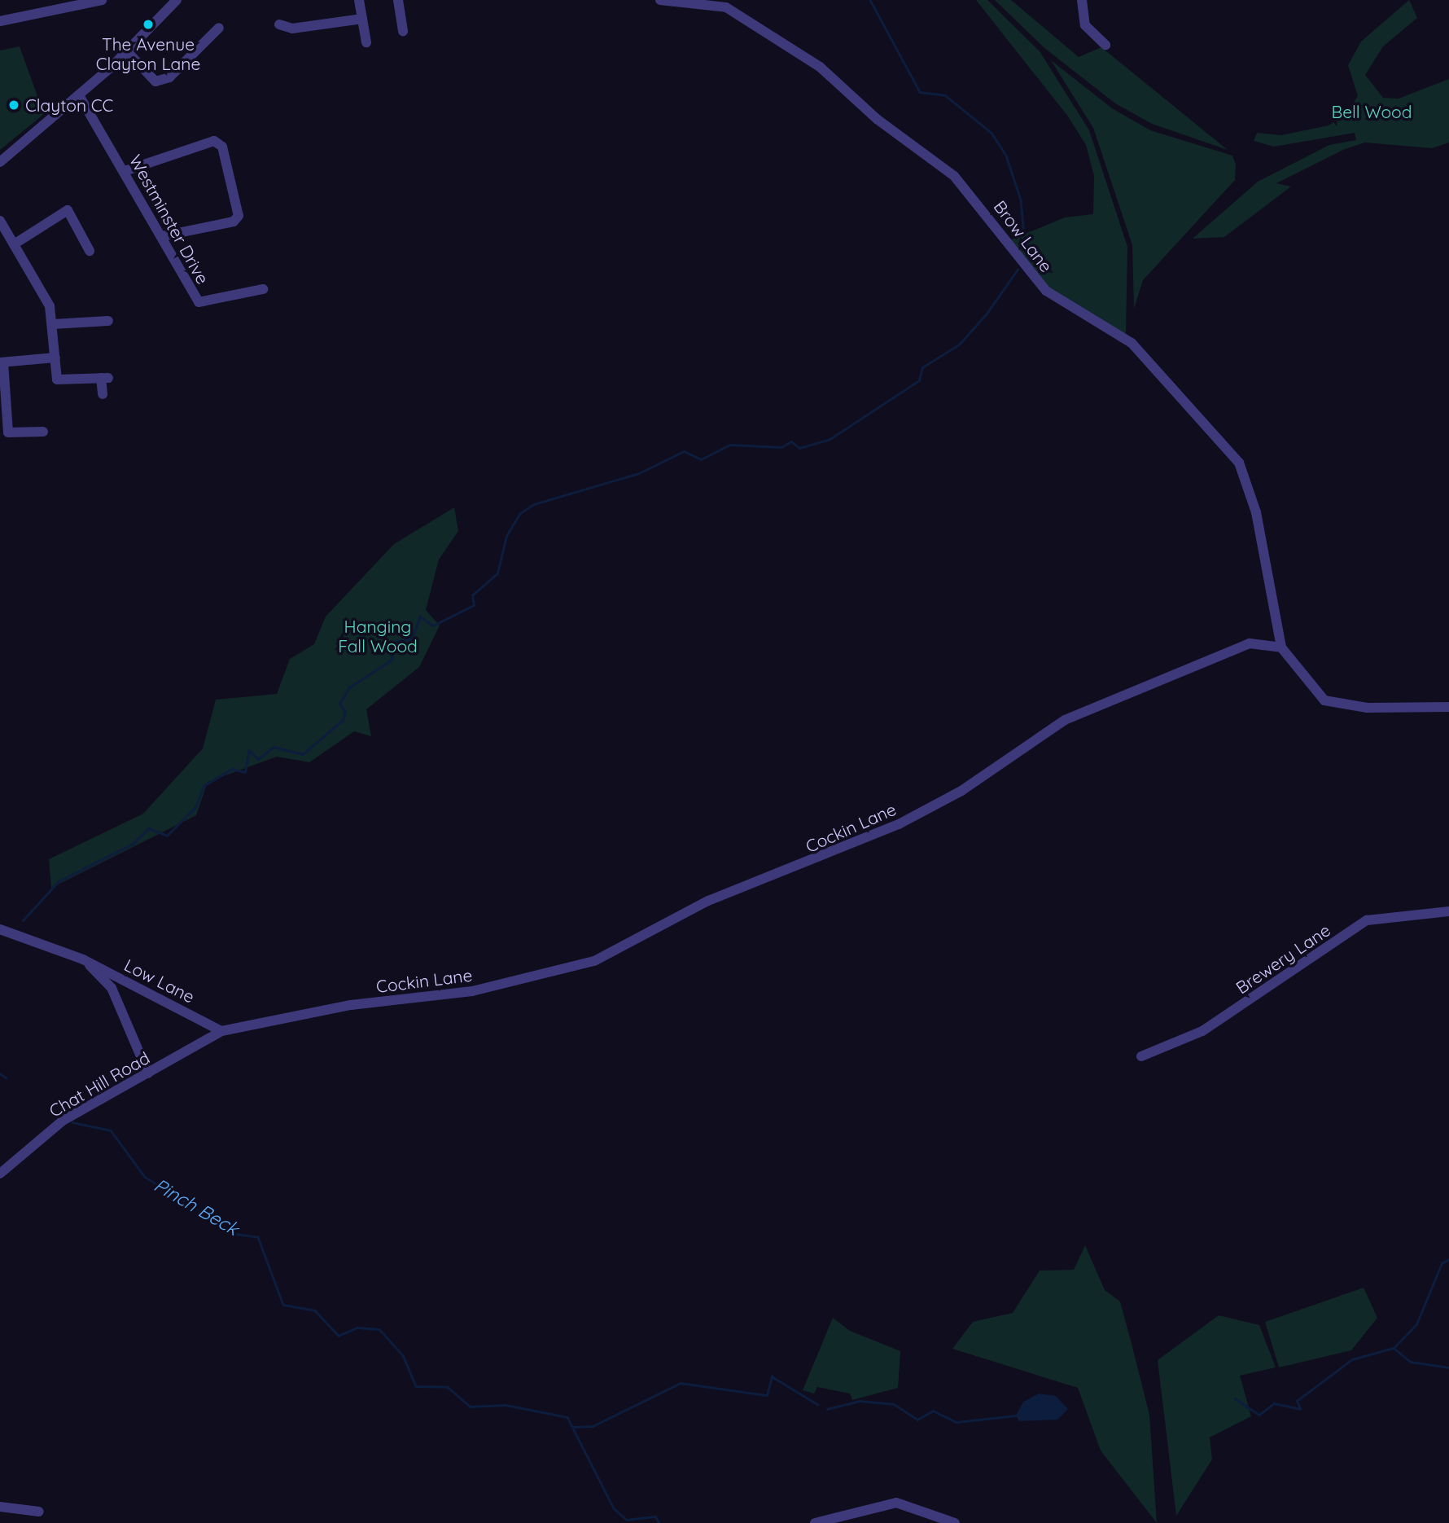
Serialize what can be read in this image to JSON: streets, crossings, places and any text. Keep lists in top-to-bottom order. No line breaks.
{"streets":{"street":["Westminster Drive","Brow Lane","Cockin Lane","Brewery Lane","Low Lane","Chat Hill Road"]},"crossings":[["Brow Lane","Cockin Lane"],["Cockin Lane","Low Lane"],["Cockin Lane","Chat Hill Road"],["Low Lane","Chat Hill Road"]],"water":["Pinch Beck"],"parks":["Bell Wood","Hanging Fall Wood"],"places":["The Avenue Clayton Lane","Clayton CC"]}
